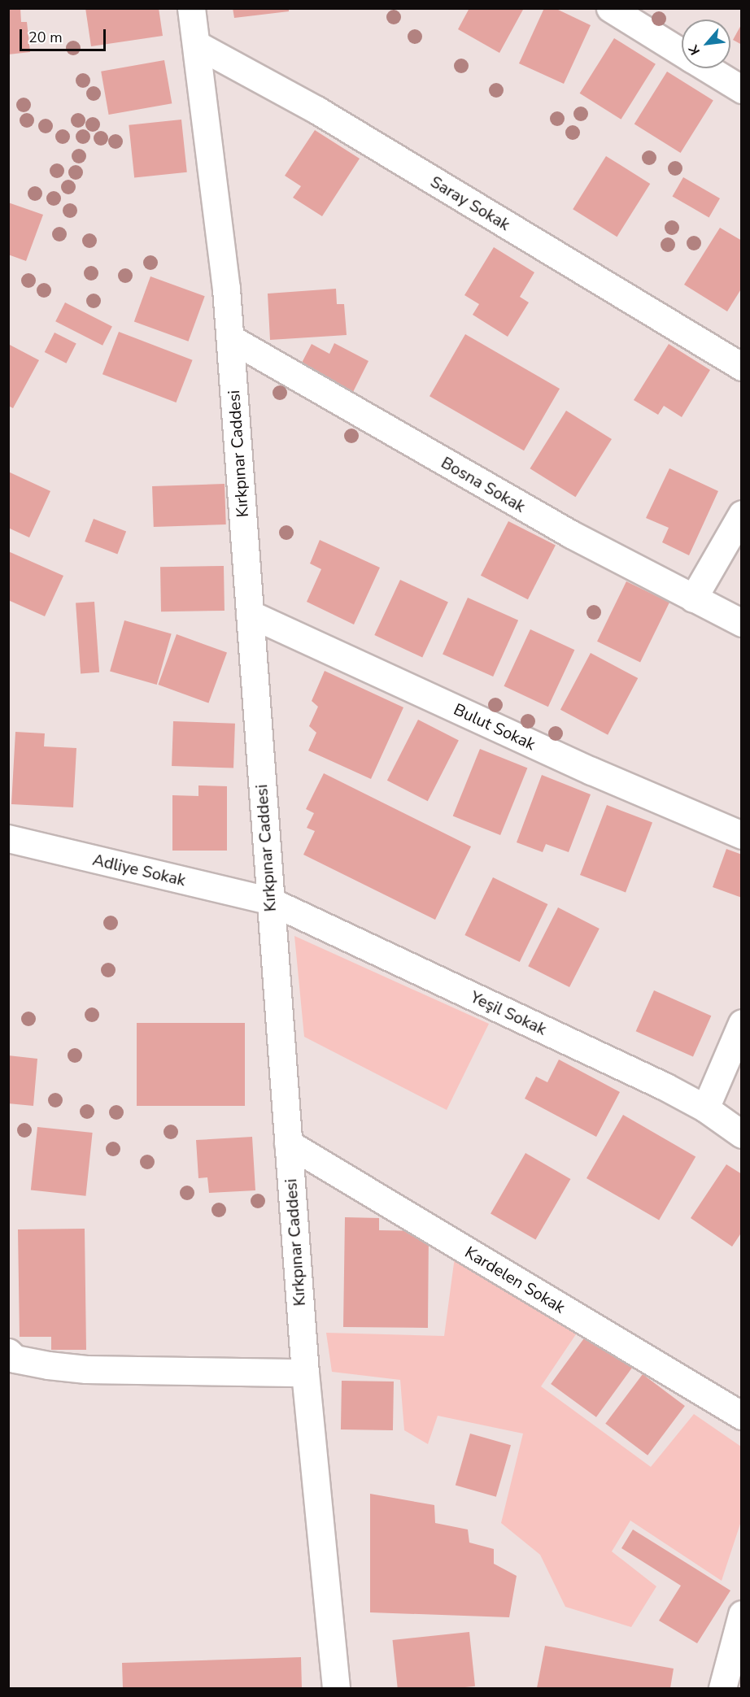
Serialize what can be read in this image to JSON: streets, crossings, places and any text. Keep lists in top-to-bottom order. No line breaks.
{"streets":{"street":["Saray Sokak","Kırkpınar Caddesi","Bosna Sokak","Bulut Sokak","Adliye Sokak","Yeşil Sokak","Kardelen Sokak"]},"crossings":[["Saray Sokak","Kırkpınar Caddesi"],["Kırkpınar Caddesi","Bosna Sokak"],["Kırkpınar Caddesi","Bulut Sokak"],["Kırkpınar Caddesi","Adliye Sokak"],["Kırkpınar Caddesi","Yeşil Sokak"],["Kırkpınar Caddesi","Kardelen Sokak"],["Adliye Sokak","Yeşil Sokak"]],"scale_bar":"20 m","north":"bottom left"}
